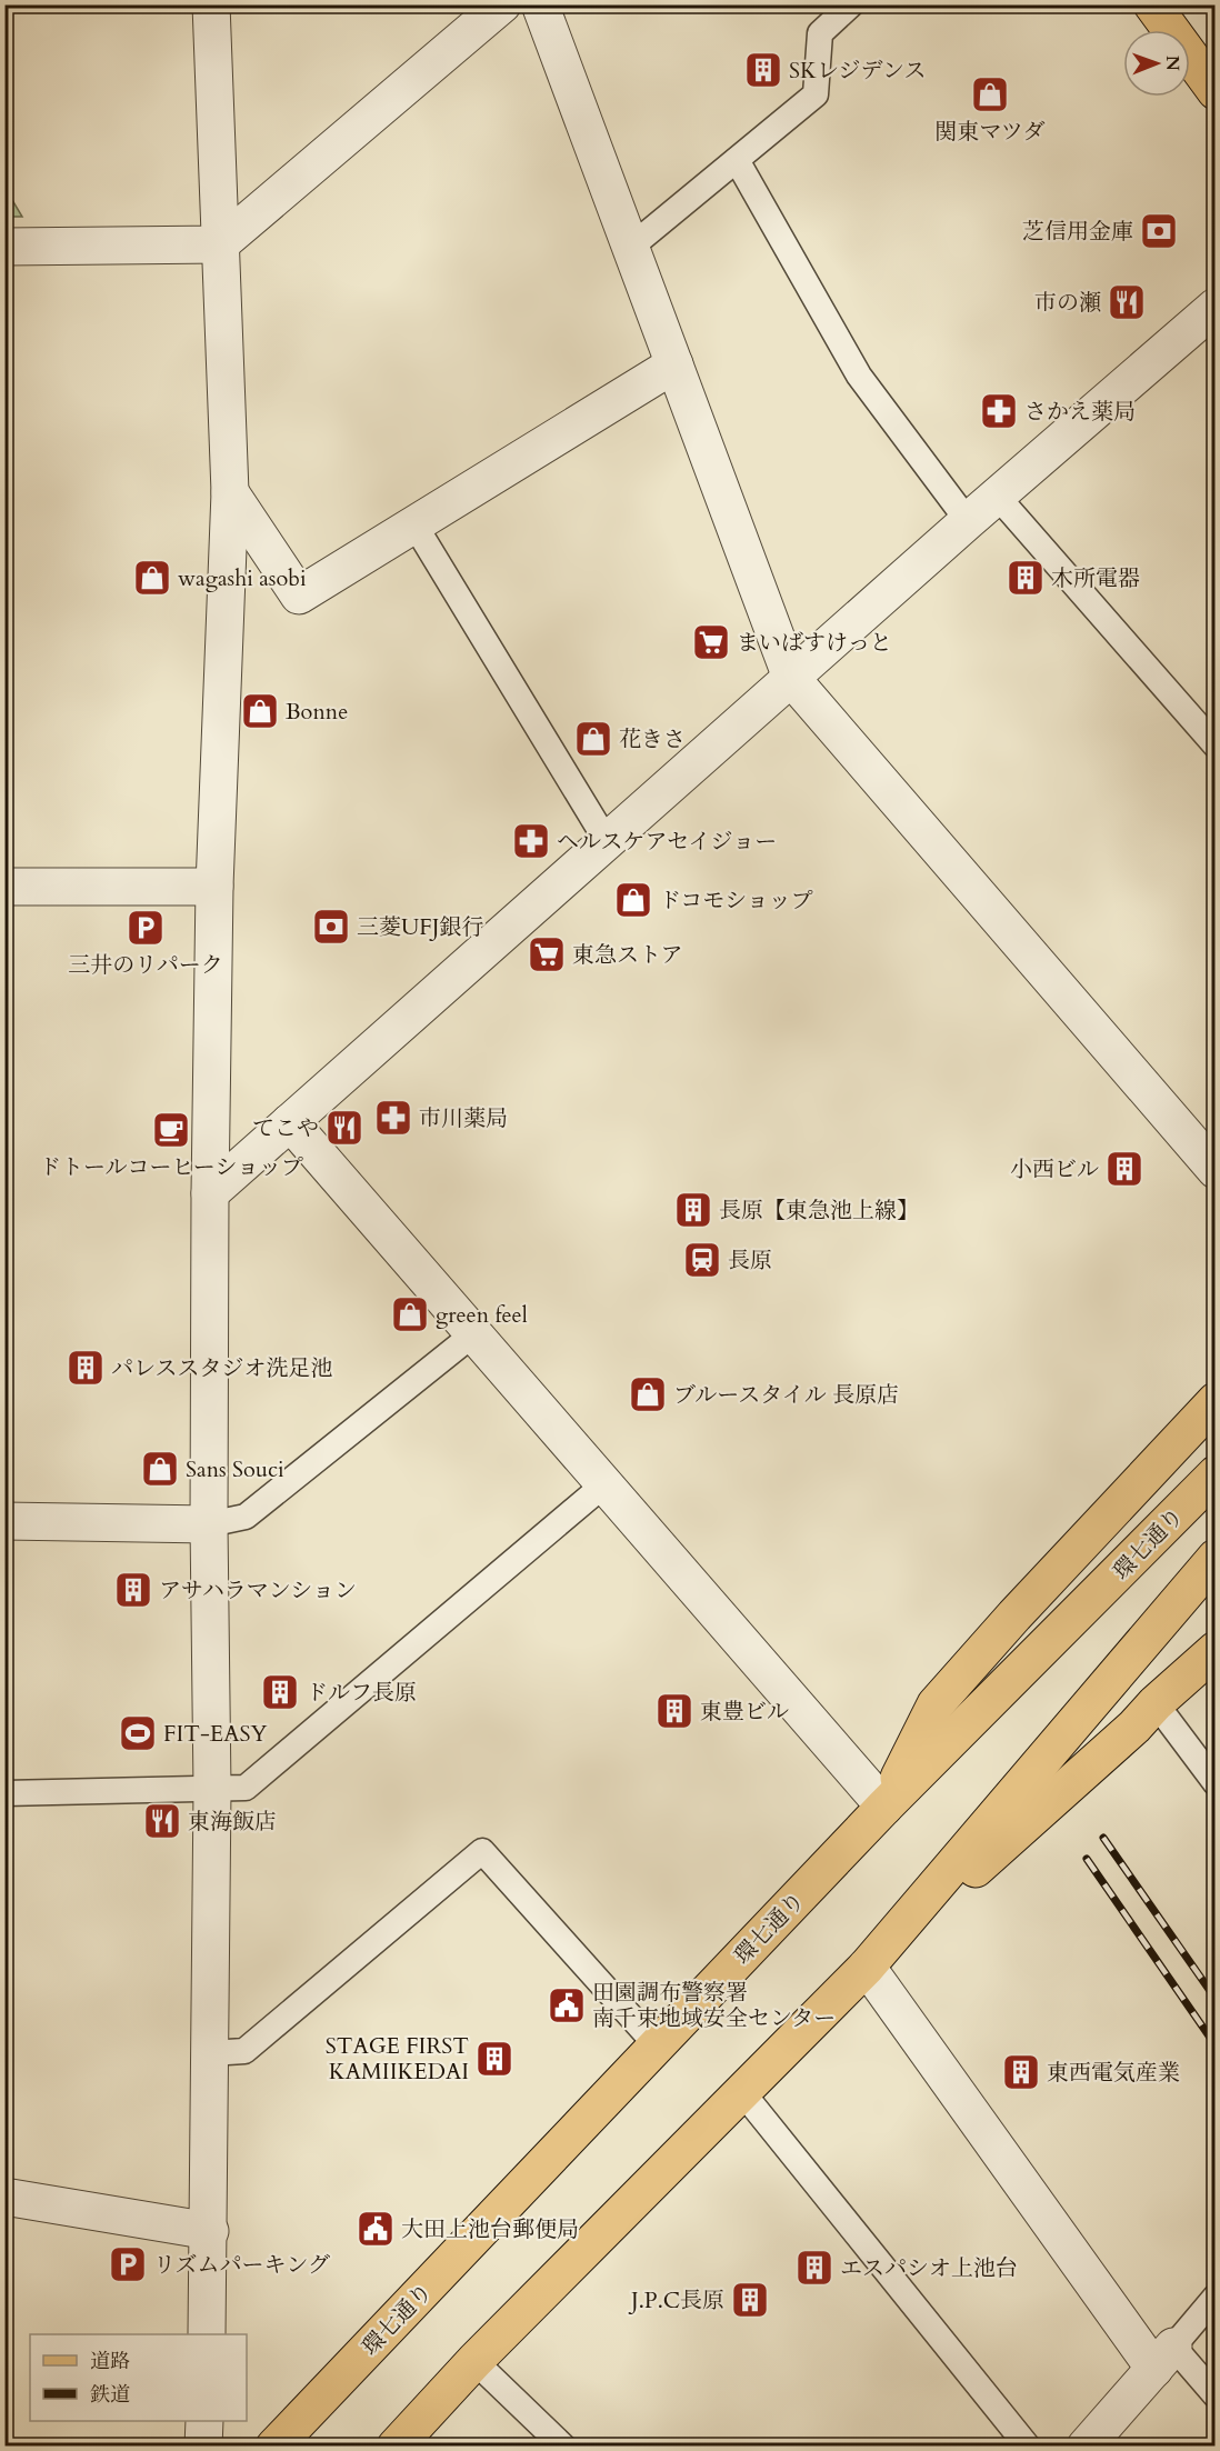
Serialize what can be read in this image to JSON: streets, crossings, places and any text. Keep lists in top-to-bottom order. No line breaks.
{"streets":{"main road":["環七通り"]},"places":{"building":["SKレジデンス","木所電器","小西ビル","長原【東急池上線】","パレススタジオ洗足池","アサハラマンション","ドルフ長原","東豊ビル","STAGE FIRST KAMIIKEDAI","東西電気産業","エスパシオ上池台","J.P.C長原"],"shop":["関東マツダ","wagashi asobi","Bonne","花きさ","ドコモショップ","green feel","ブルースタイル 長原店","Sans Souci"],"bank":["芝信用金庫","三菱UFJ銀行"],"restaurant":["市の瀬","てこや","東海飯店"],"pharmacy":["さかえ薬局","ヘルスケアセイジョー","市川薬局"],"supermarket":["まいばすけっと","東急ストア"],"parking":["三井のリパーク","リズムパーキング"],"cafe":["ドトールコーヒーショップ"],"station":["長原"],"sports":["FIT-EASY"],"public building":["田園調布警察署 南千束地域安全センター","大田上池台郵便局"]},"legend":["道路","鉄道"],"north":"right"}
